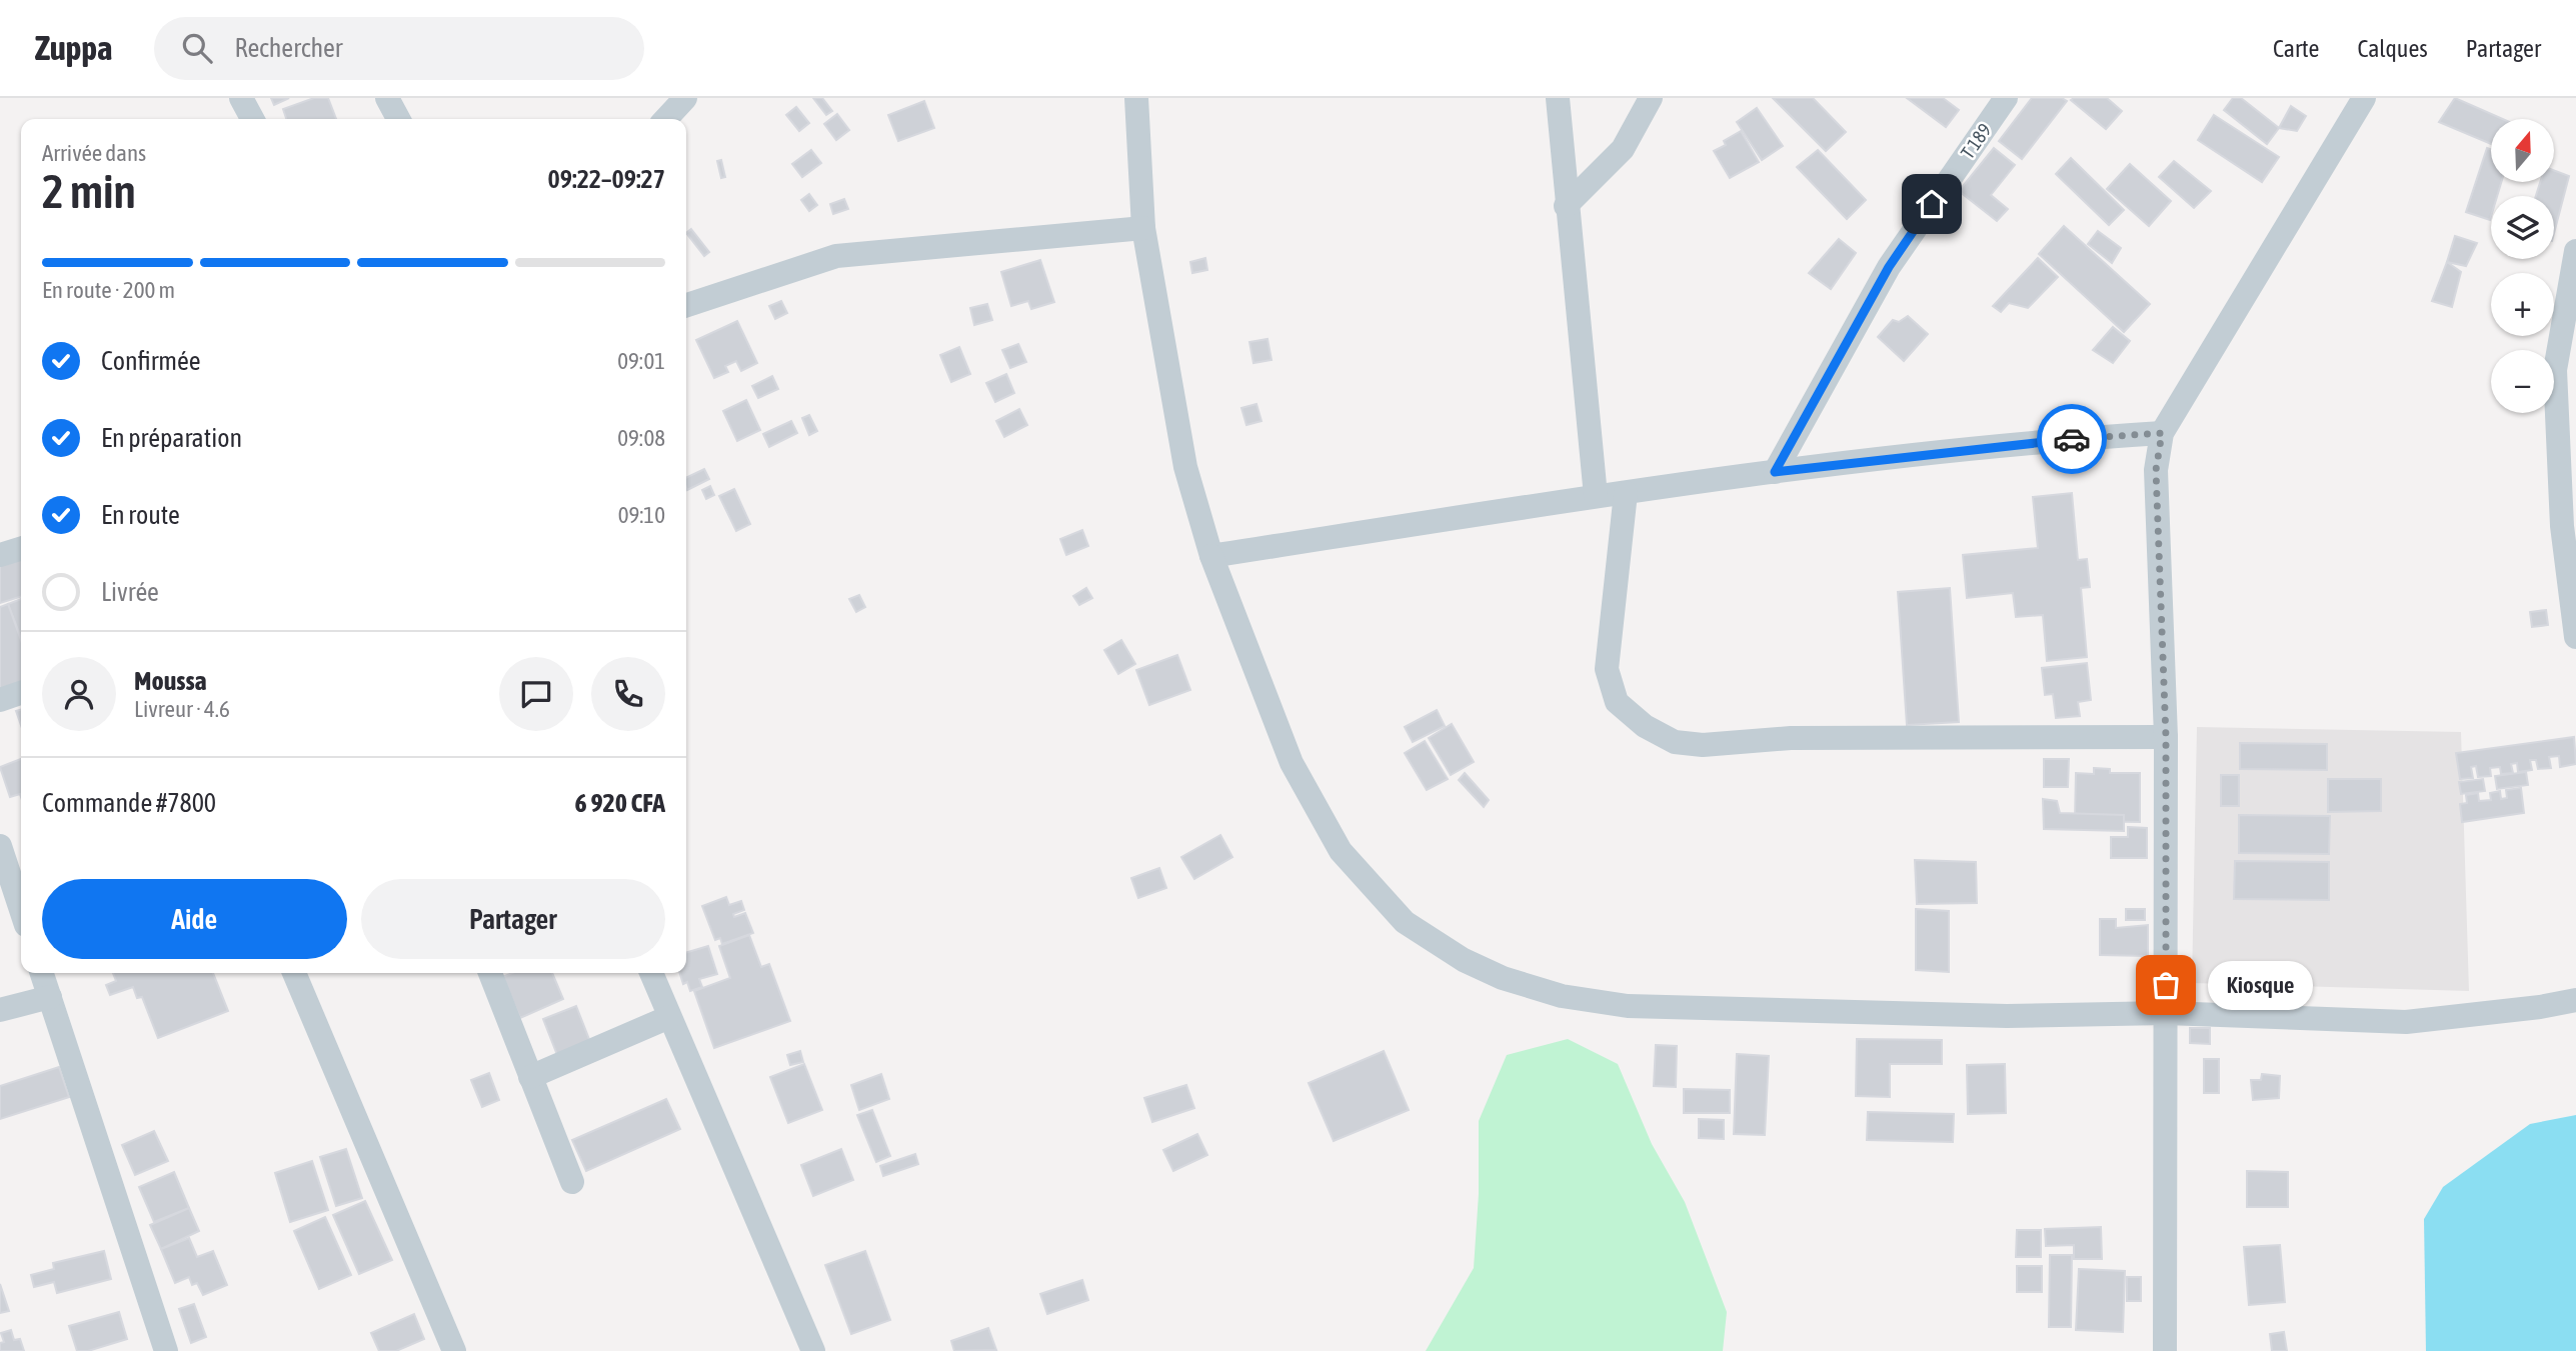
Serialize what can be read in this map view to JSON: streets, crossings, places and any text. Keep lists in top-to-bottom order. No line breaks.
{"streets":{"street":["T 189"]},"places":["Kiosque"],"north":"top","page":{"header":"Zuppa","search":"Rechercher","nav":["Carte","Calques","Partager"],"map_buttons":["+","−"],"heading":["2 min","Arrivée dans","09:22–09:27"],"panel":["Moussa","Livreur · 4.6","Commande #7800","6 920 CFA"],"bar":"En route · 200 m","list":[["Confirmée","09:01"],["En préparation","09:08"],["En route","09:10"],"Livrée"],"buttons":["Aide","Partager"],"bubble":"Kiosque"}}
